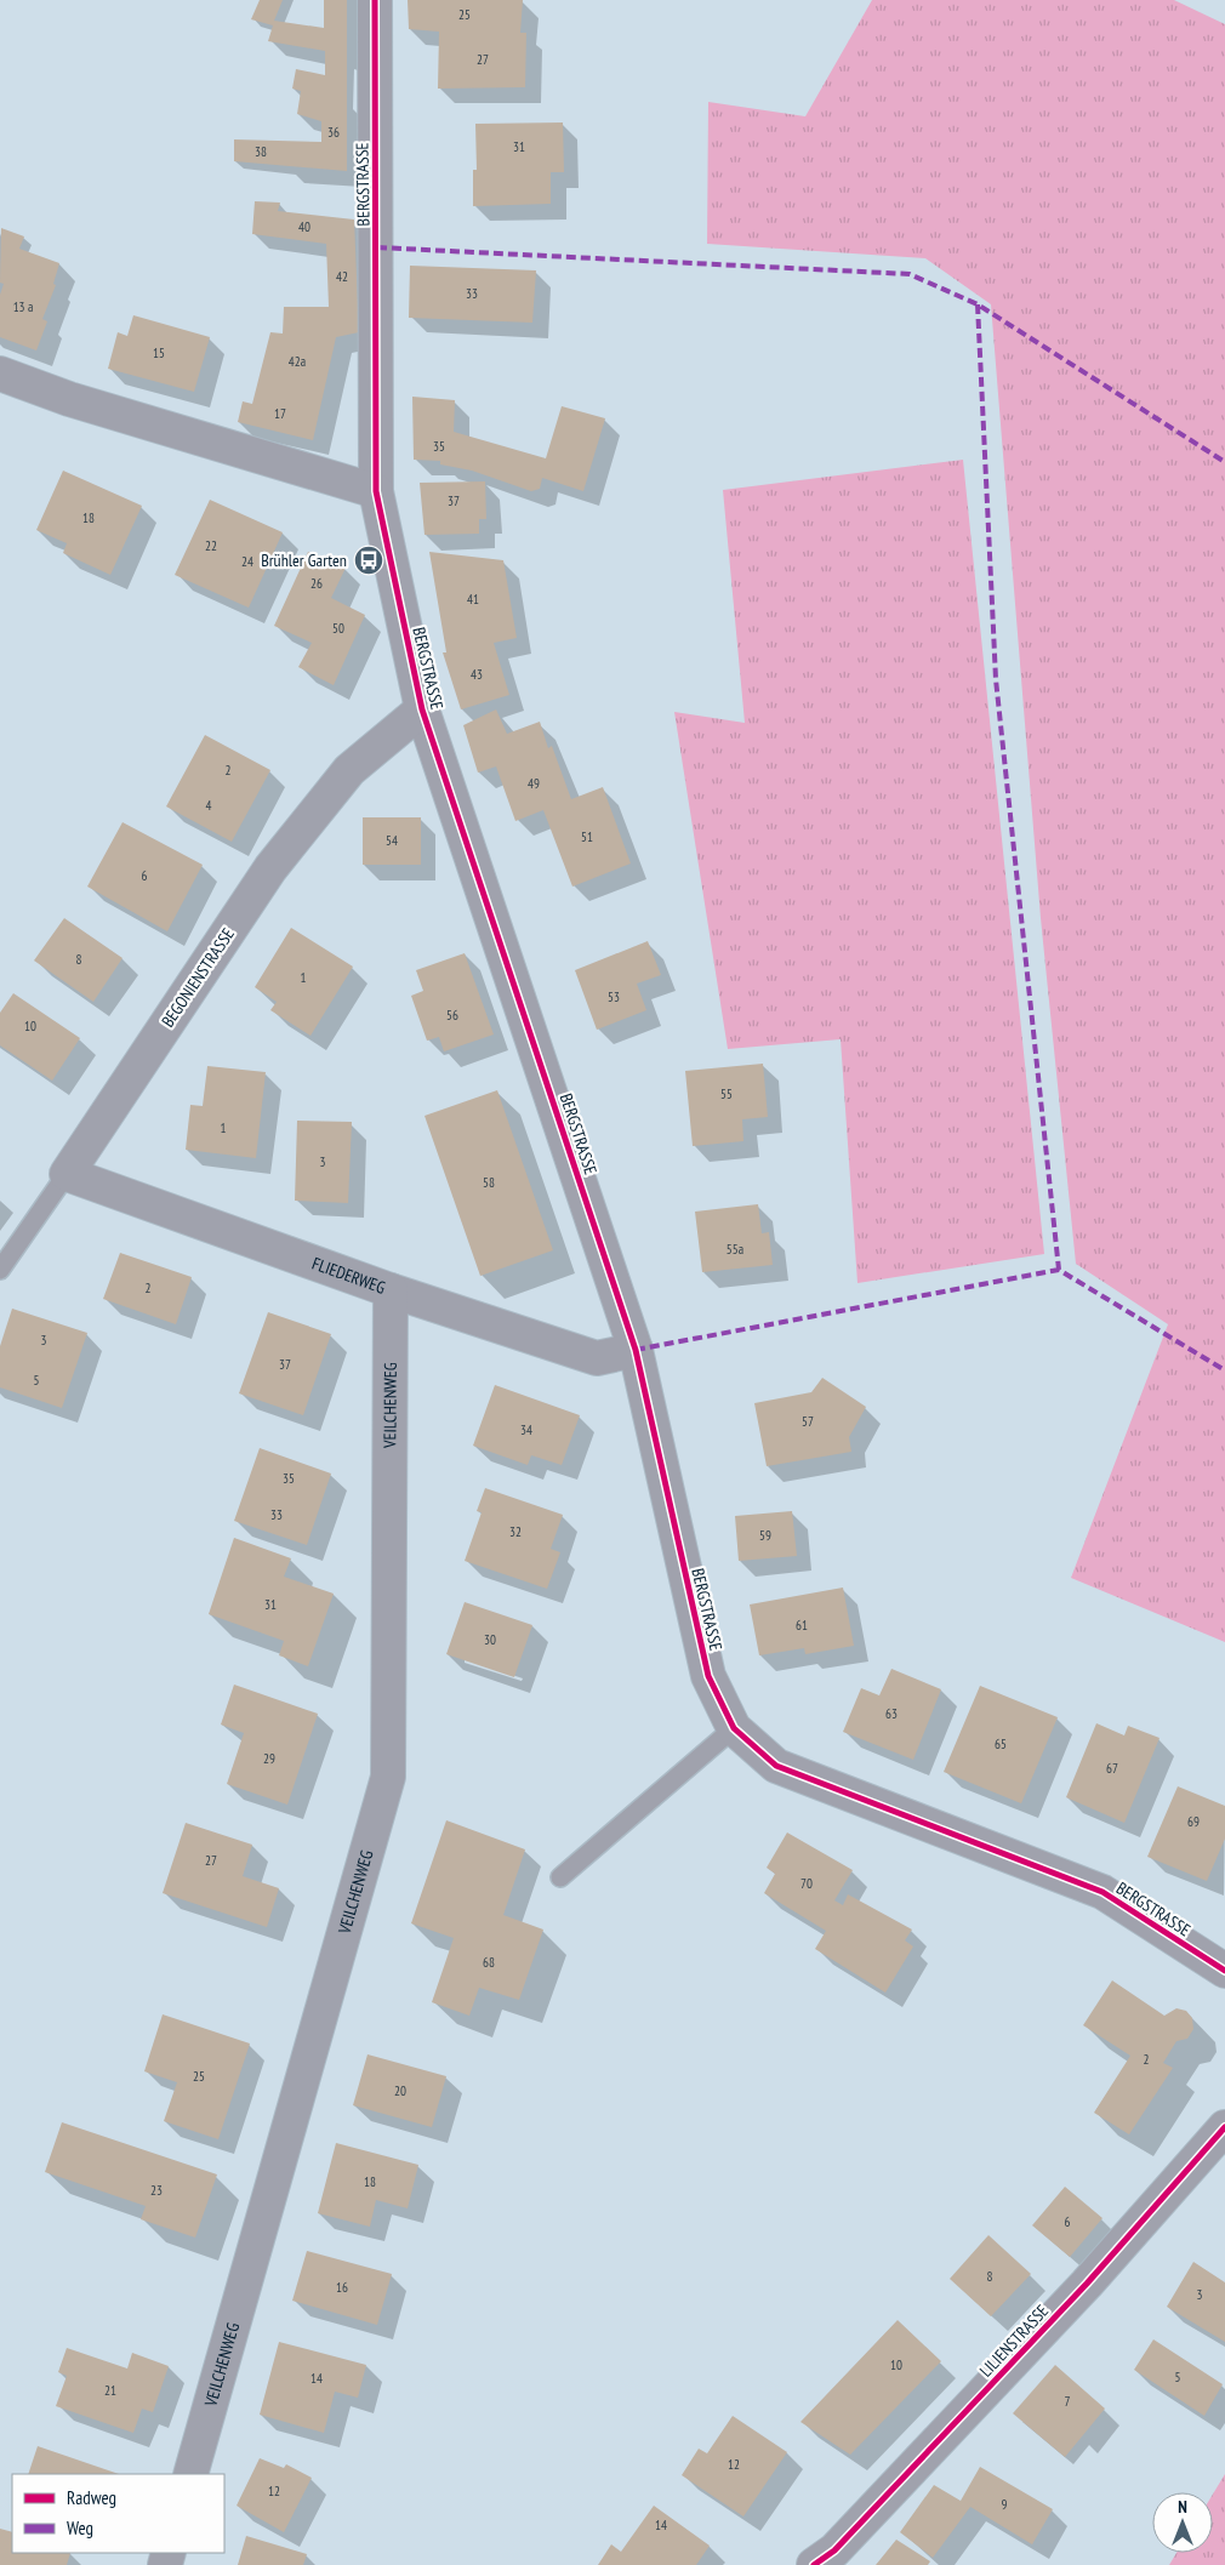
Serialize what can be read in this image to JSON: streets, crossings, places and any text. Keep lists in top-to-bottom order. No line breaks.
{"streets":{"street":["BERGSTRASSE","BEGONIENSTRASSE","FLIEDERWEG","VEILCHENWEG","LILIENSTRASSE"]},"crossings":[["BERGSTRASSE","BEGONIENSTRASSE"],["BERGSTRASSE","FLIEDERWEG"],["BEGONIENSTRASSE","FLIEDERWEG"],["FLIEDERWEG","VEILCHENWEG"]],"places":{"bus stop":["Brühler Garten"]},"house_numbers":["25","27","36","31","38","40","42","33","13 a","15","42a","17","35","37","18","22","24","26","41","50","43","2","49","4","51","54","6","8","1","53","56","10","55","1","3","58","55a","2","3","37","5","57","34","35","33","32","59","31","61","30","63","65","29","67","69","27","70","68","2","25","20","18","23","6","8","16","3","10","5","14","21","7","12","12","9","14"],"legend":["Radweg","Weg"],"north":"top"}
